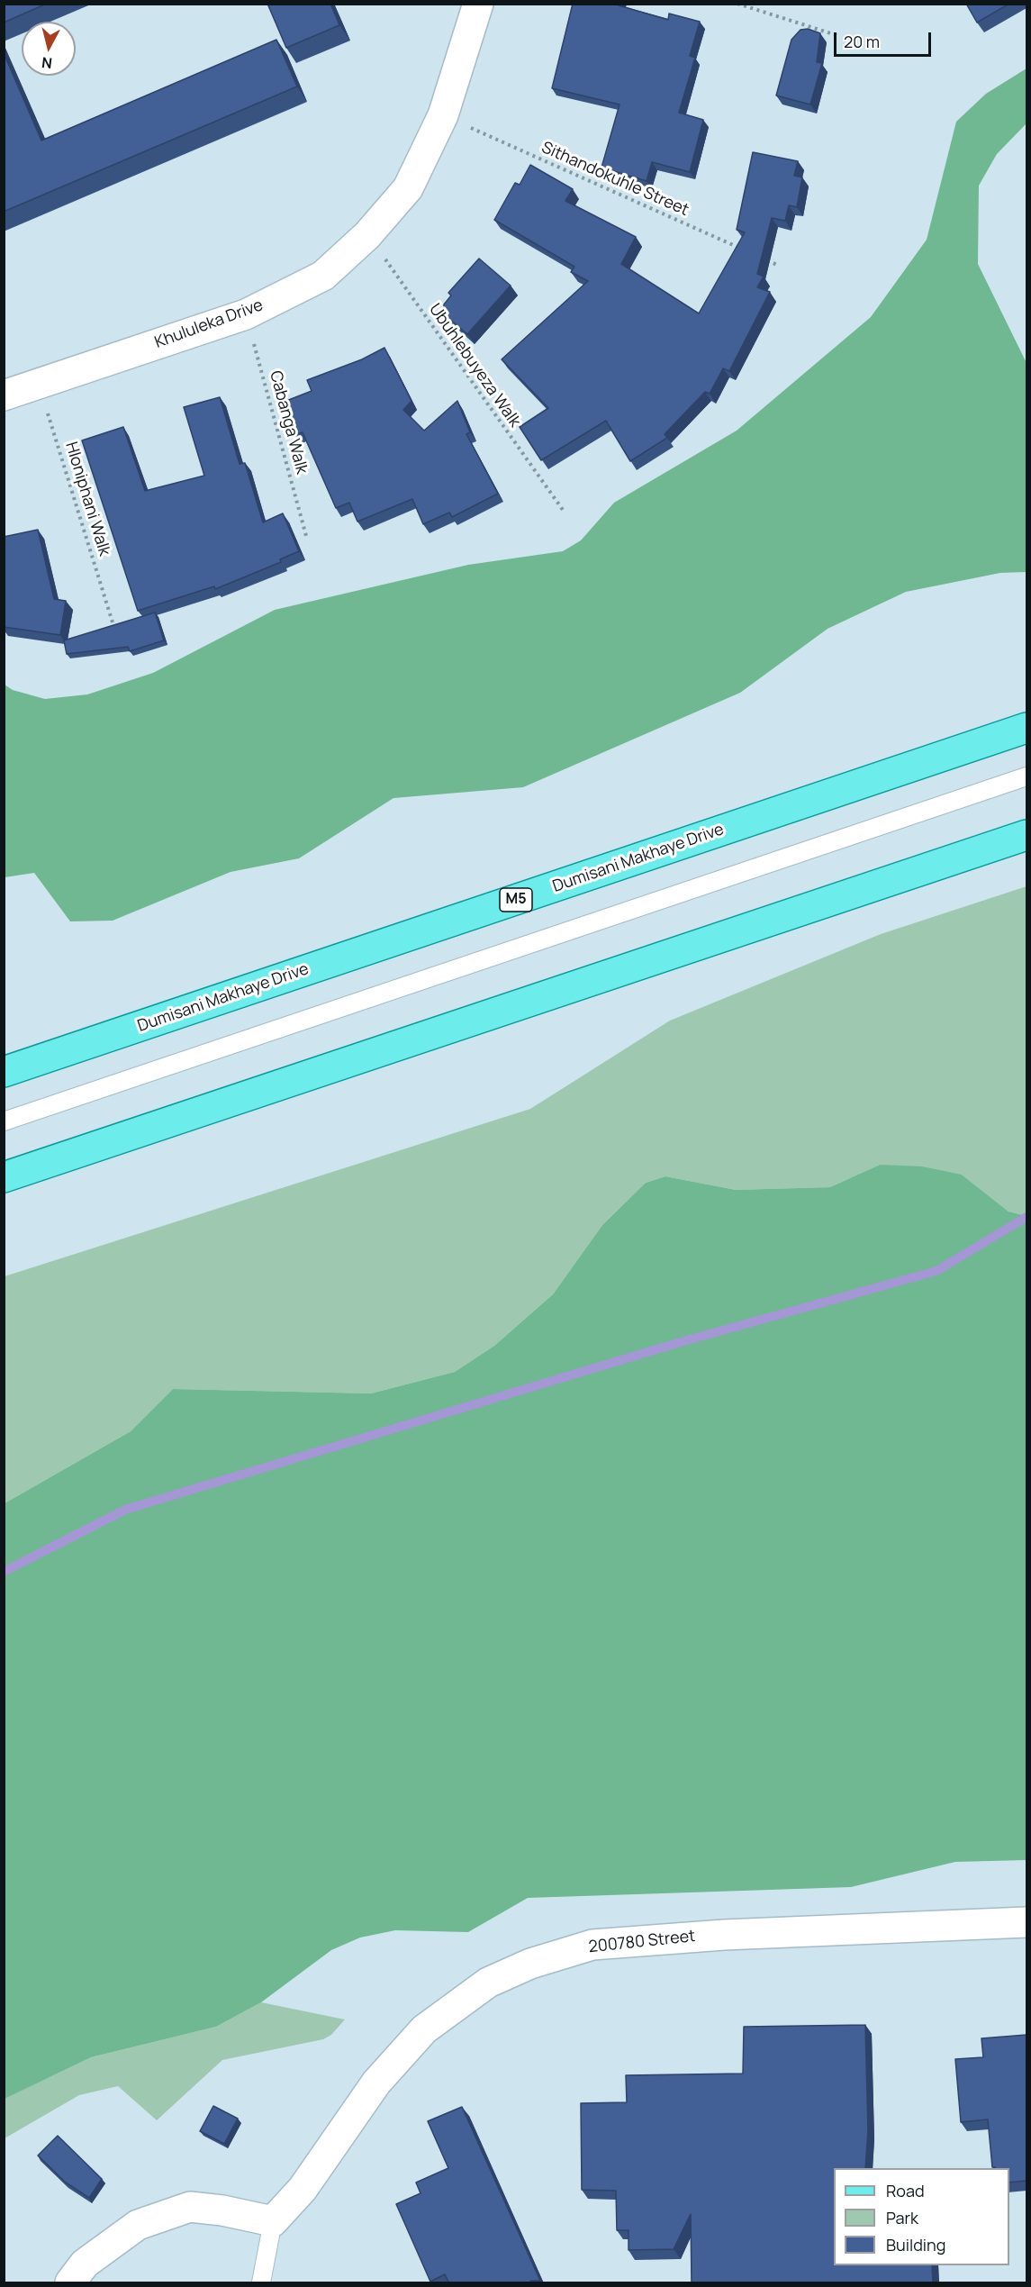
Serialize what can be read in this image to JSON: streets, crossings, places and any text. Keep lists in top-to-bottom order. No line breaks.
{"streets":{"main road":["Dumisani Makhaye Drive","M5"],"street":["Khululeka Drive","200780 Street"],"path":["Sithandokuhle Street","Ubuhlebuyeza Walk","Cabanga Walk","Hloniphani Walk"]},"crossings":[["Sithandokuhle Street","Khululeka Drive"],["Khululeka Drive","Ubuhlebuyeza Walk"],["Khululeka Drive","Cabanga Walk"],["Khululeka Drive","Hloniphani Walk"]],"legend":["Road","Park","Building"],"scale_bar":"20 m","north":"bottom"}
